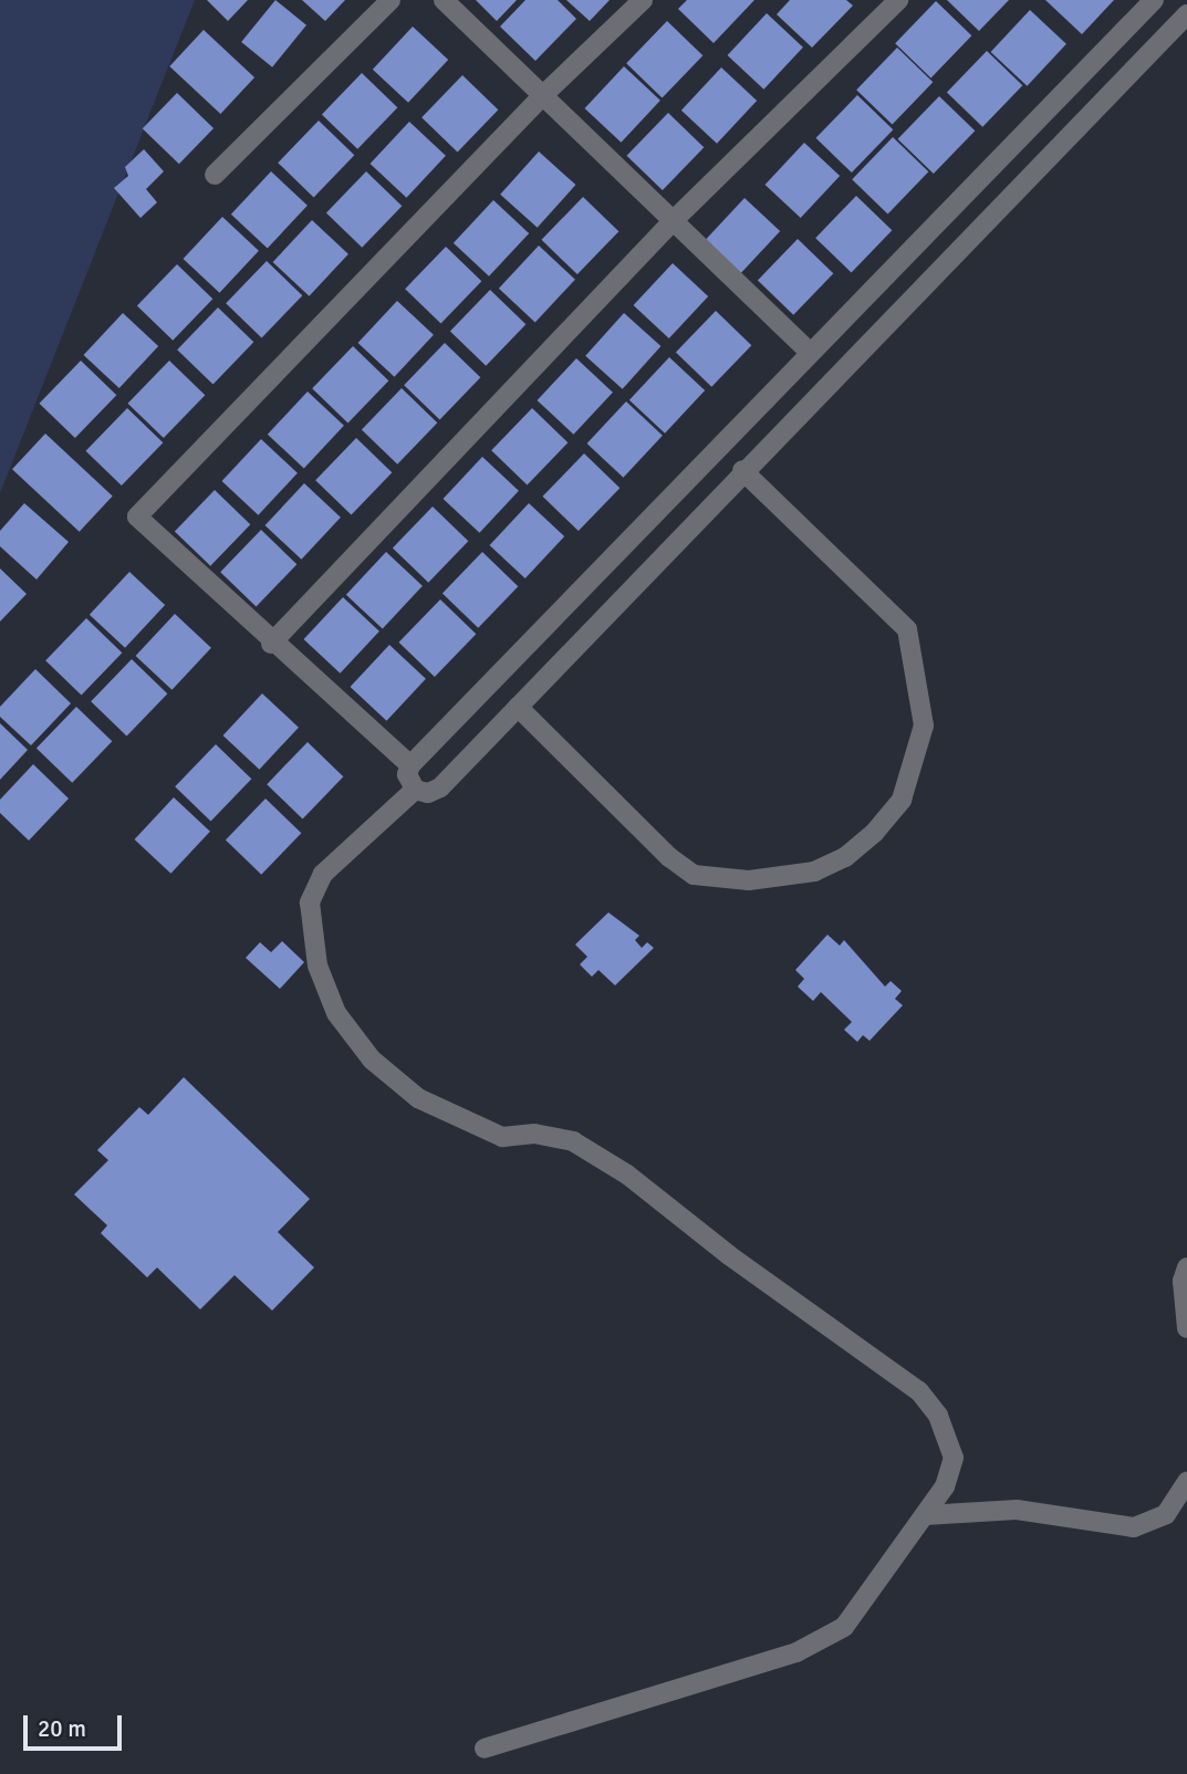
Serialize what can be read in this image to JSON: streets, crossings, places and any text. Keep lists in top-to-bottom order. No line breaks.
{"scale_bar":"20 m"}
